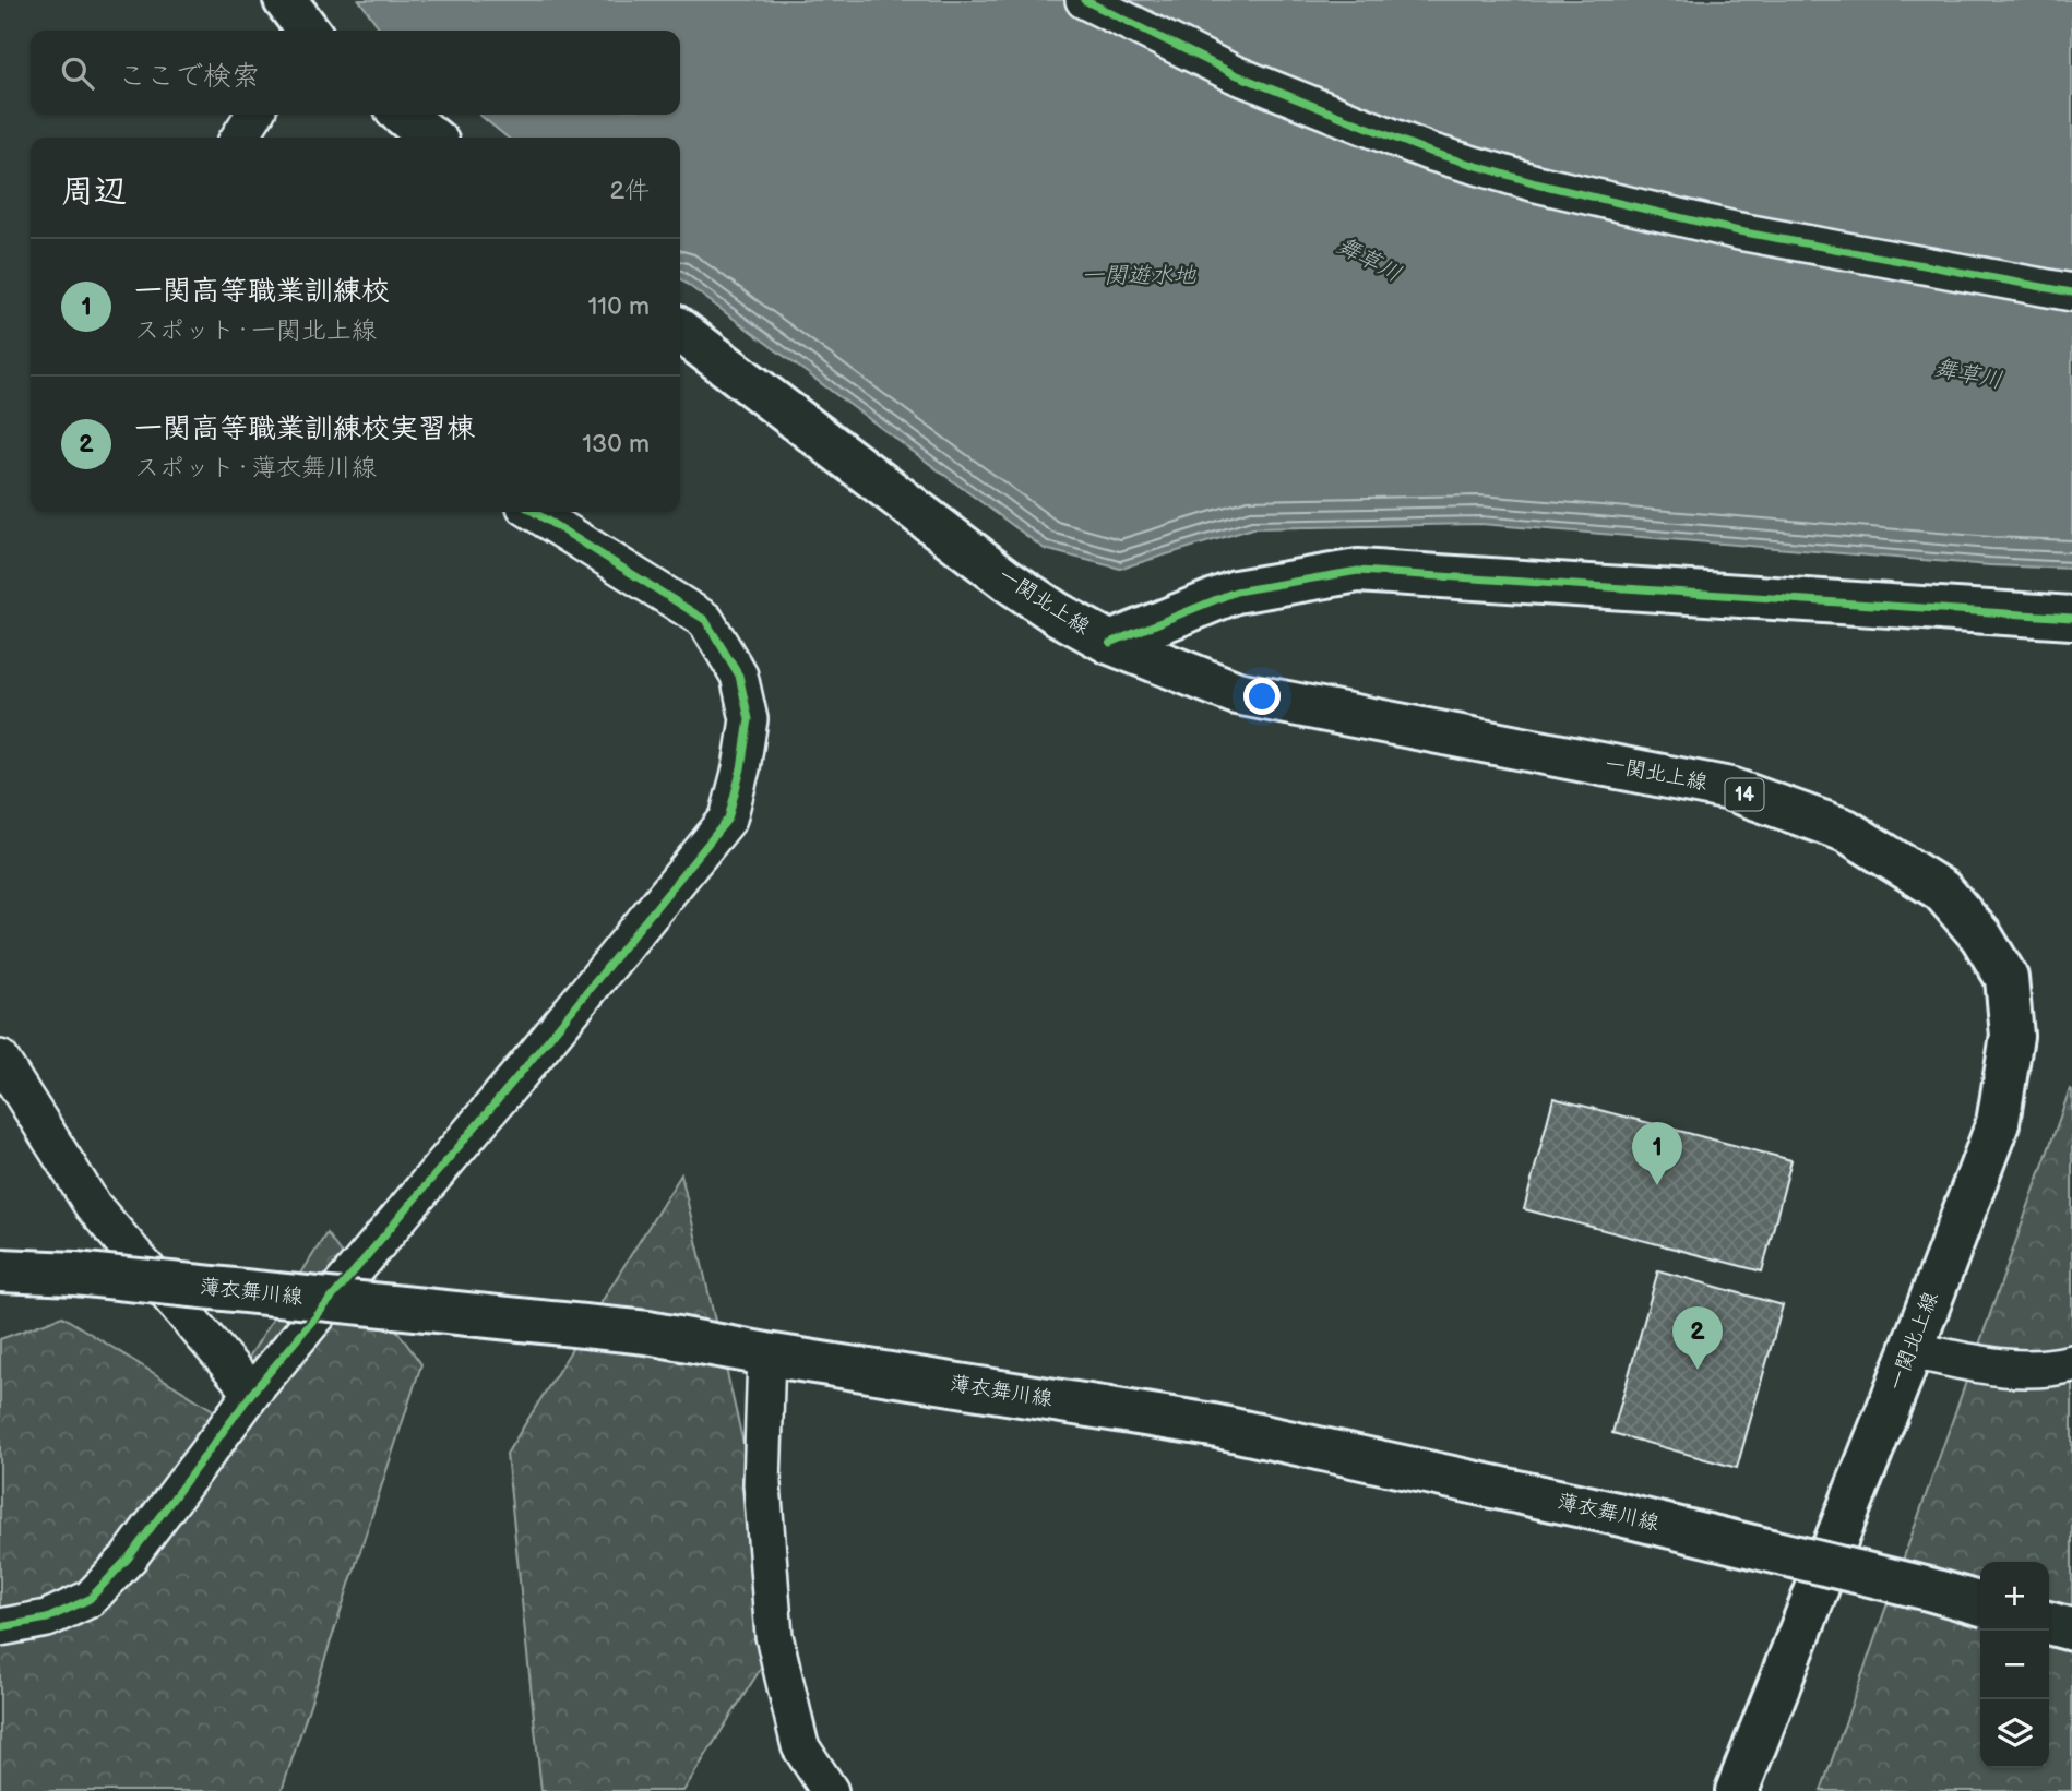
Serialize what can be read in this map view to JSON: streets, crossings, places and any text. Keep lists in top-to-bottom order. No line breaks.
{"streets":{"main road":["一関北上線","14","薄衣舞川線"]},"water":["舞草川","一関遊水地"],"page":{"search":"ここで検索","heading":["周辺","2件"],"list":[{"mark":"1","name":"一関高等職業訓練校","note":"スポット · 一関北上線","value":"110 m"},{"mark":"2","name":"一関高等職業訓練校実習棟","note":"スポット · 薄衣舞川線","value":"130 m"}],"pins":["1","2"],"map_buttons":["+","−"]}}
